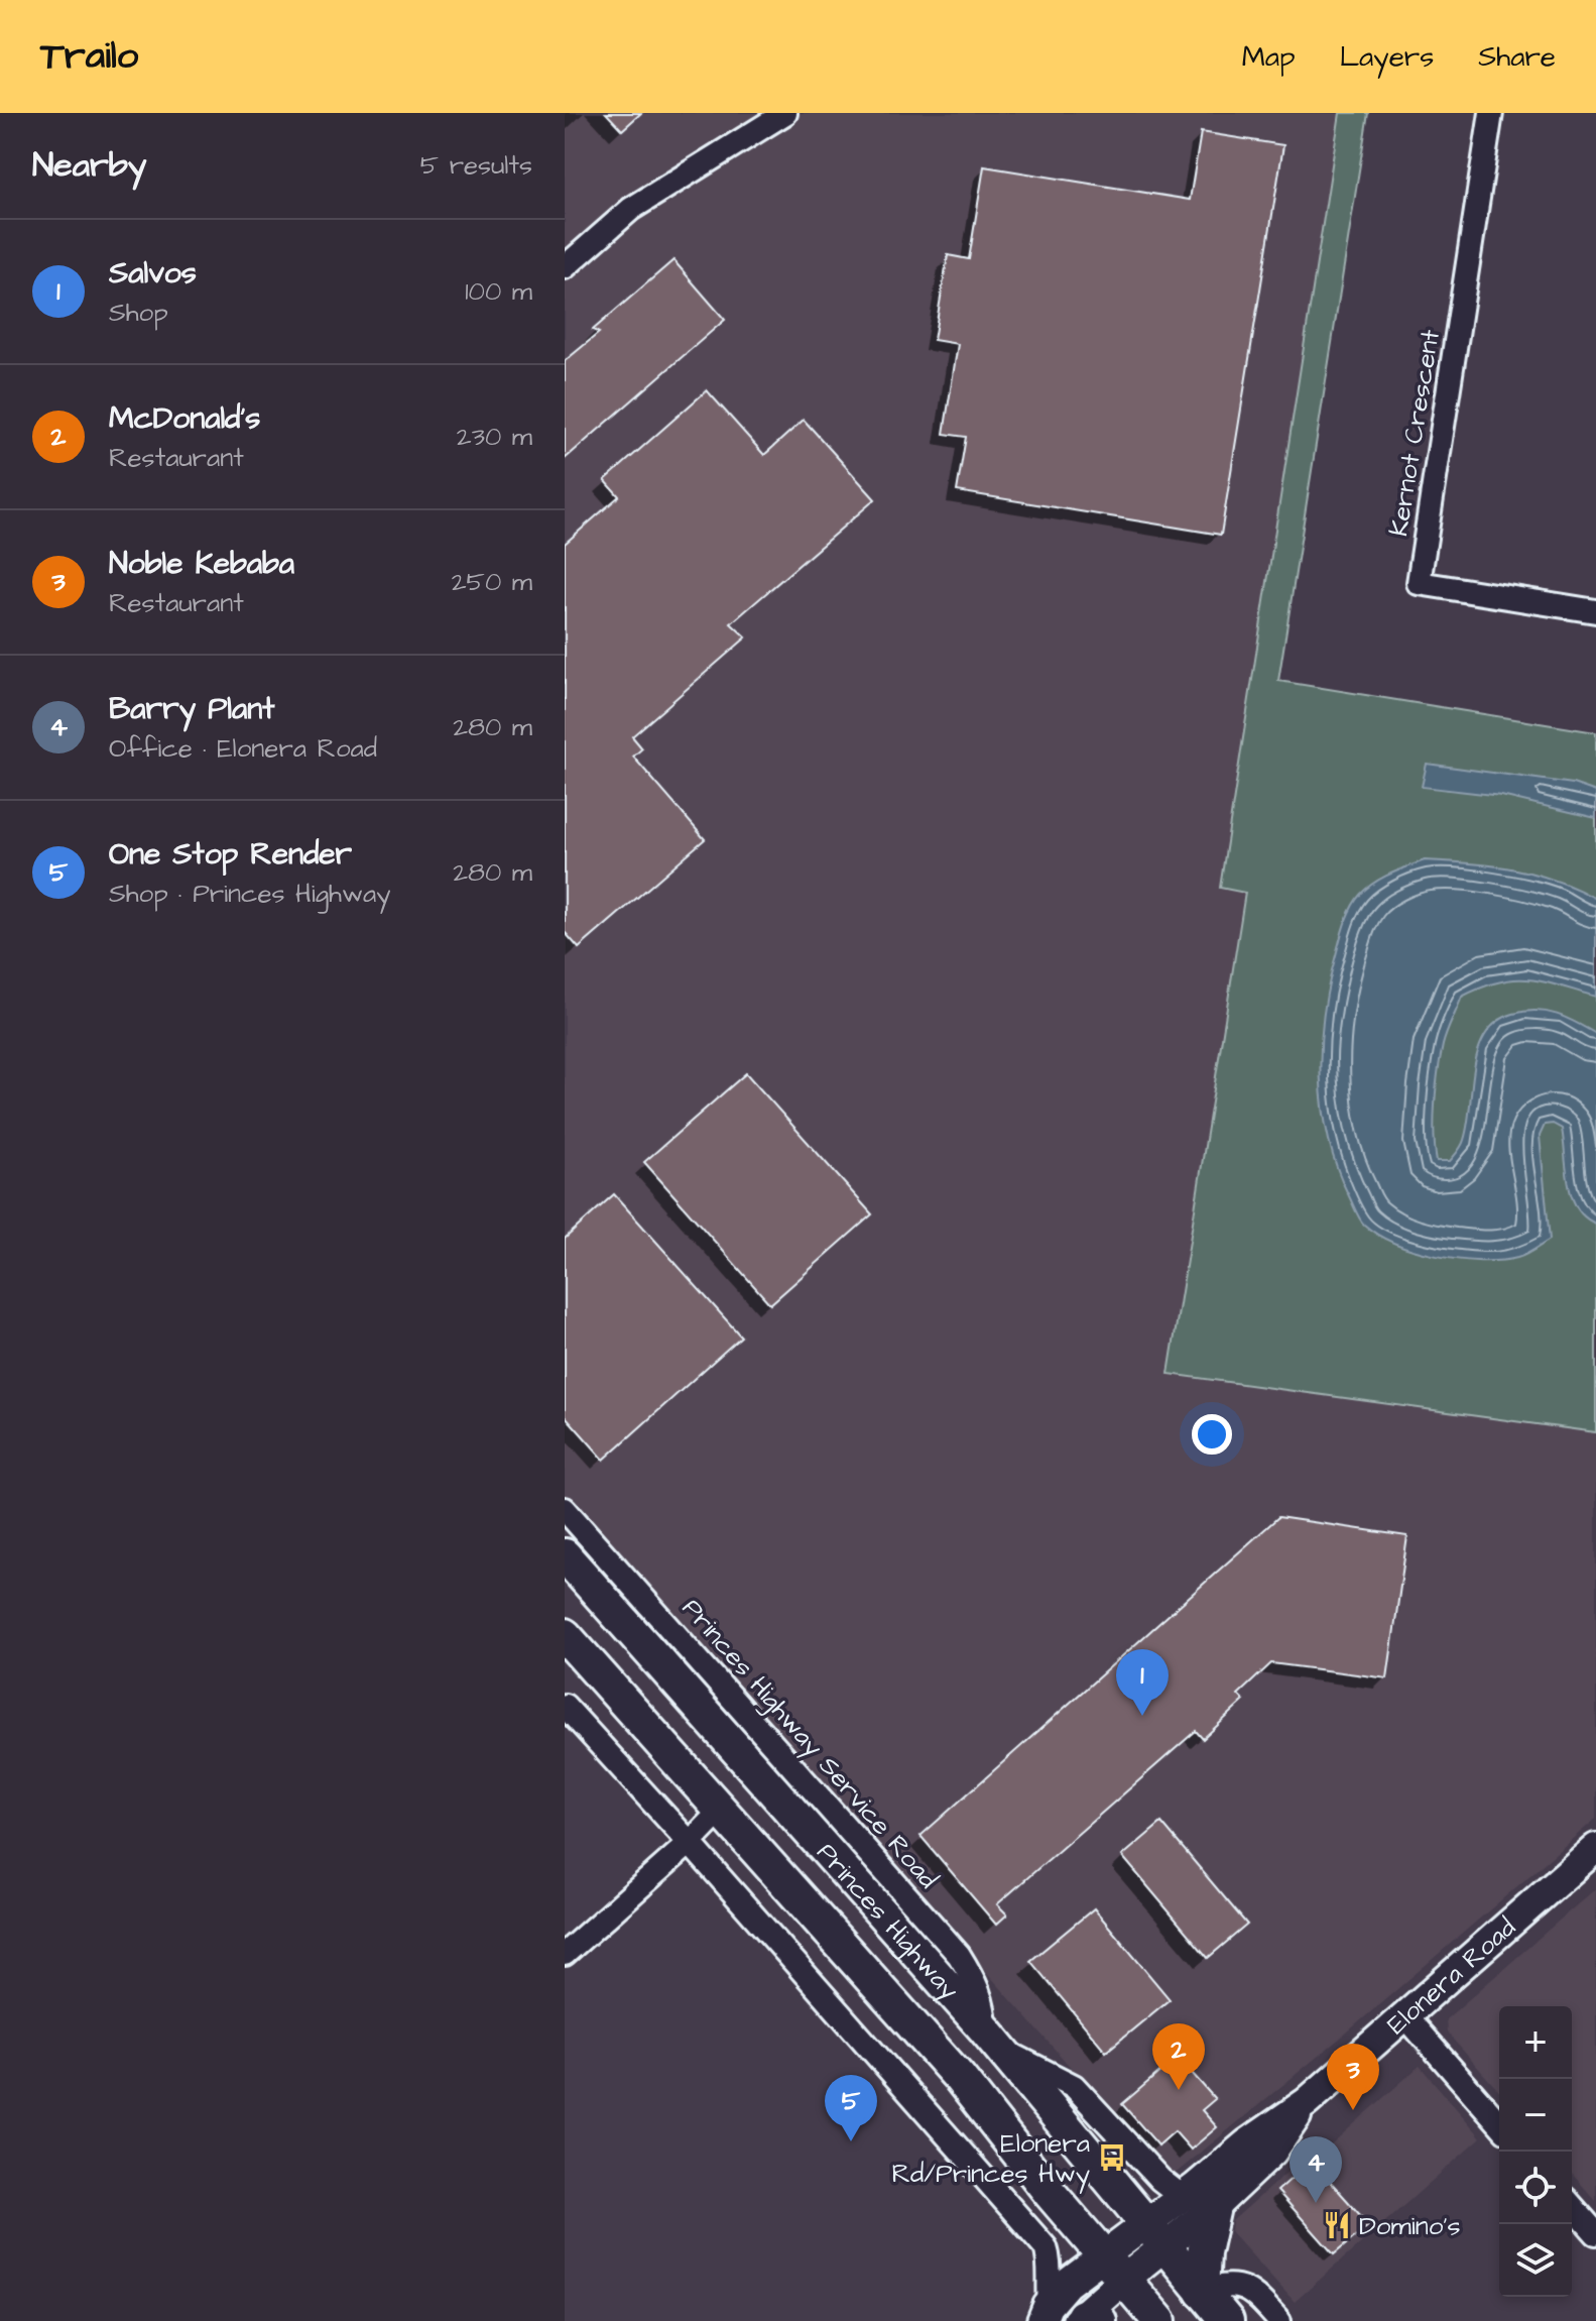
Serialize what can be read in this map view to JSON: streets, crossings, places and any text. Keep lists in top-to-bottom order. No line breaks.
{"streets":{"highway":["Princes Highway"],"main road":["Elonera Road"],"street":["Kernot Crescent","Princes Highway Service Road"]},"crossings":[["Princes Highway Service Road","Princes Highway"],["Princes Highway","Elonera Road"]],"places":{"bus stop":["Elonera Rd/Princes Hwy"],"restaurant":["Domino's"]},"page":{"header":"Trailo","nav":["Map","Layers","Share"],"heading":["Nearby","5 results"],"list":[{"mark":"1","name":"Salvos","note":"Shop","value":"100 m"},{"mark":"2","name":"McDonald's","note":"Restaurant","value":"230 m"},{"mark":"3","name":"Noble Kebaba","note":"Restaurant","value":"250 m"},{"mark":"4","name":"Barry Plant","note":"Office · Elonera Road","value":"280 m"},{"mark":"5","name":"One Stop Render","note":"Shop · Princes Highway","value":"280 m"}],"pins":["1","2","3","5","4"],"map_buttons":["+","−"]}}
